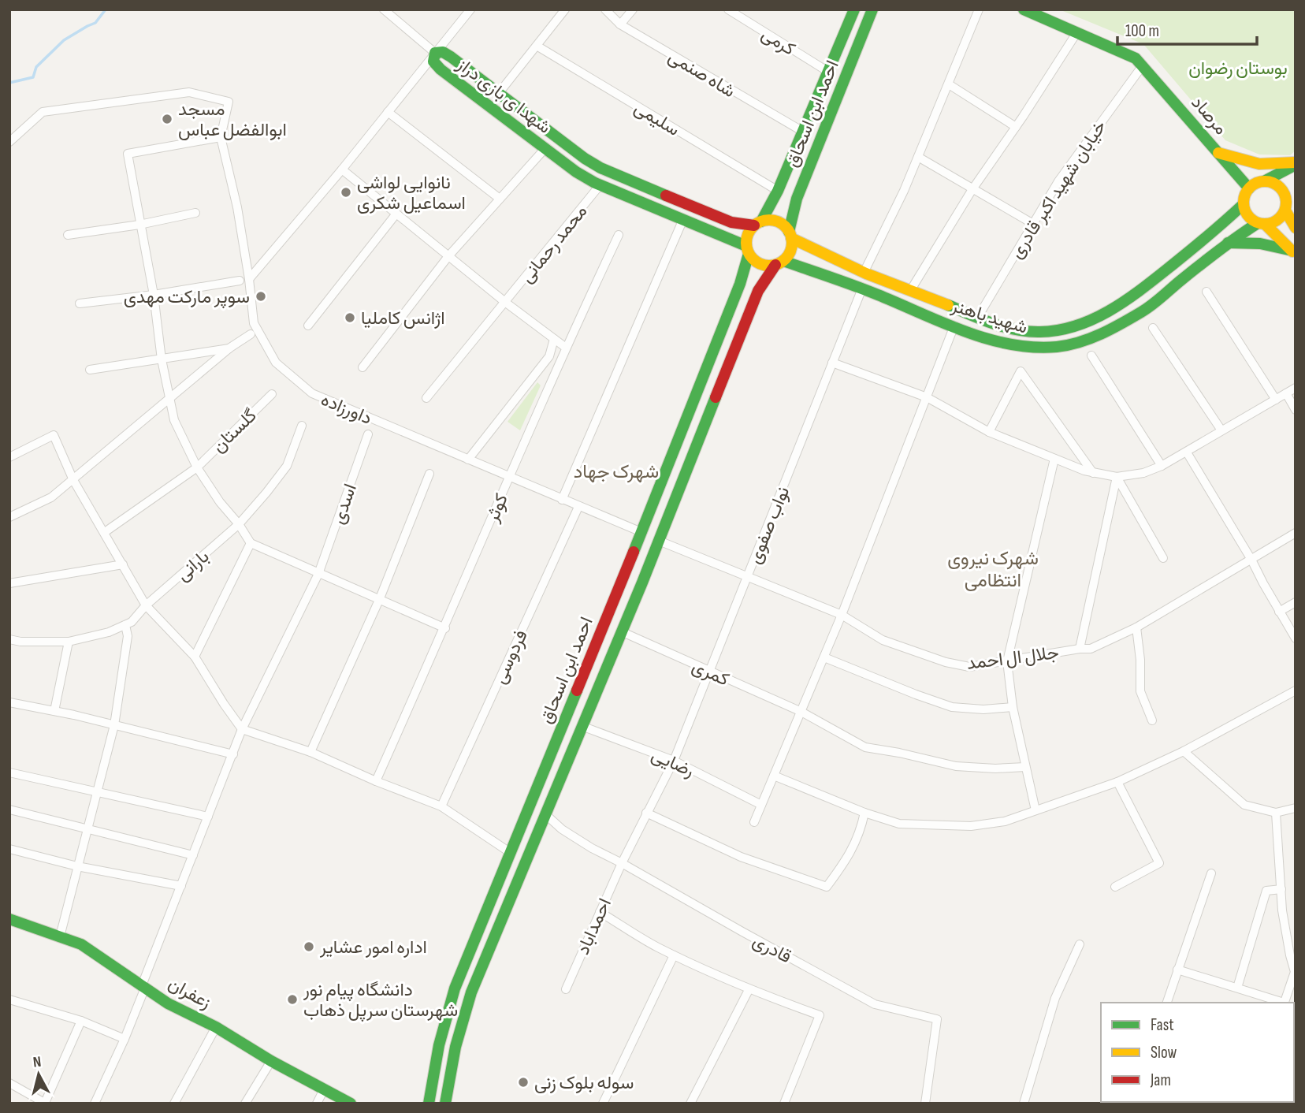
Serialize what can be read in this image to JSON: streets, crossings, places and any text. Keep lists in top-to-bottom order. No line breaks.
{"streets":{"main road":["شهدا ی بازی دراز","احمد ابن اسحاق","مرصاد","شهید باهنر","زعفران"],"street":["کرمی","شاه صنمی","سلیمی","خیابان شهید اکبر قادری","محمد رحمانی","داورزاده","گلستان","اسدی","کوثر","نواب صفوی","بارانی","فردوسی","جلال ال احمد","کمری","رضایی","احمداباد","قادری"]},"crossings":[["کرمی","احمد ابن اسحاق"],["شاه صنمی","احمد ابن اسحاق"],["شهدا ی بازی دراز","احمد ابن اسحاق"],["شهدا ی بازی دراز","محمد رحمانی"],["شهدا ی بازی دراز","شهید باهنر"],["احمد ابن اسحاق","سلیمی"],["احمد ابن اسحاق","شهید باهنر"],["احمد ابن اسحاق","داورزاده"],["احمد ابن اسحاق","جلال ال احمد"],["احمد ابن اسحاق","کمری"],["احمد ابن اسحاق","رضایی"],["احمد ابن اسحاق","قادری"],["مرصاد","خیابان شهید اکبر قادری"],["مرصاد","شهید باهنر"],["خیابان شهید اکبر قادری","شهید باهنر"],["شهید باهنر","نواب صفوی"],["داورزاده","کوثر"],["داورزاده","فردوسی"],["اسدی","زعفران"],["نواب صفوی","جلال ال احمد"],["نواب صفوی","کمری"],["نواب صفوی","رضایی"],["نواب صفوی","احمداباد"],["احمداباد","قادری"]],"districts":["شهرک جهاد","شهرک نیروی انتظامی"],"parks":["بوستان رضوان"],"places":["مسجد ابوالفضل عباس","نانوایی لواشی اسماعیل شکری","سوپر مارکت مهدی","اژانس کاملیا","اداره امور عشایر","دانشگاه پیام نور شهرستان سرپل ذهاب","سوله بلوک زنی"],"legend":["Fast","Slow","Jam"],"scale_bar":"100 m","north":"top"}
